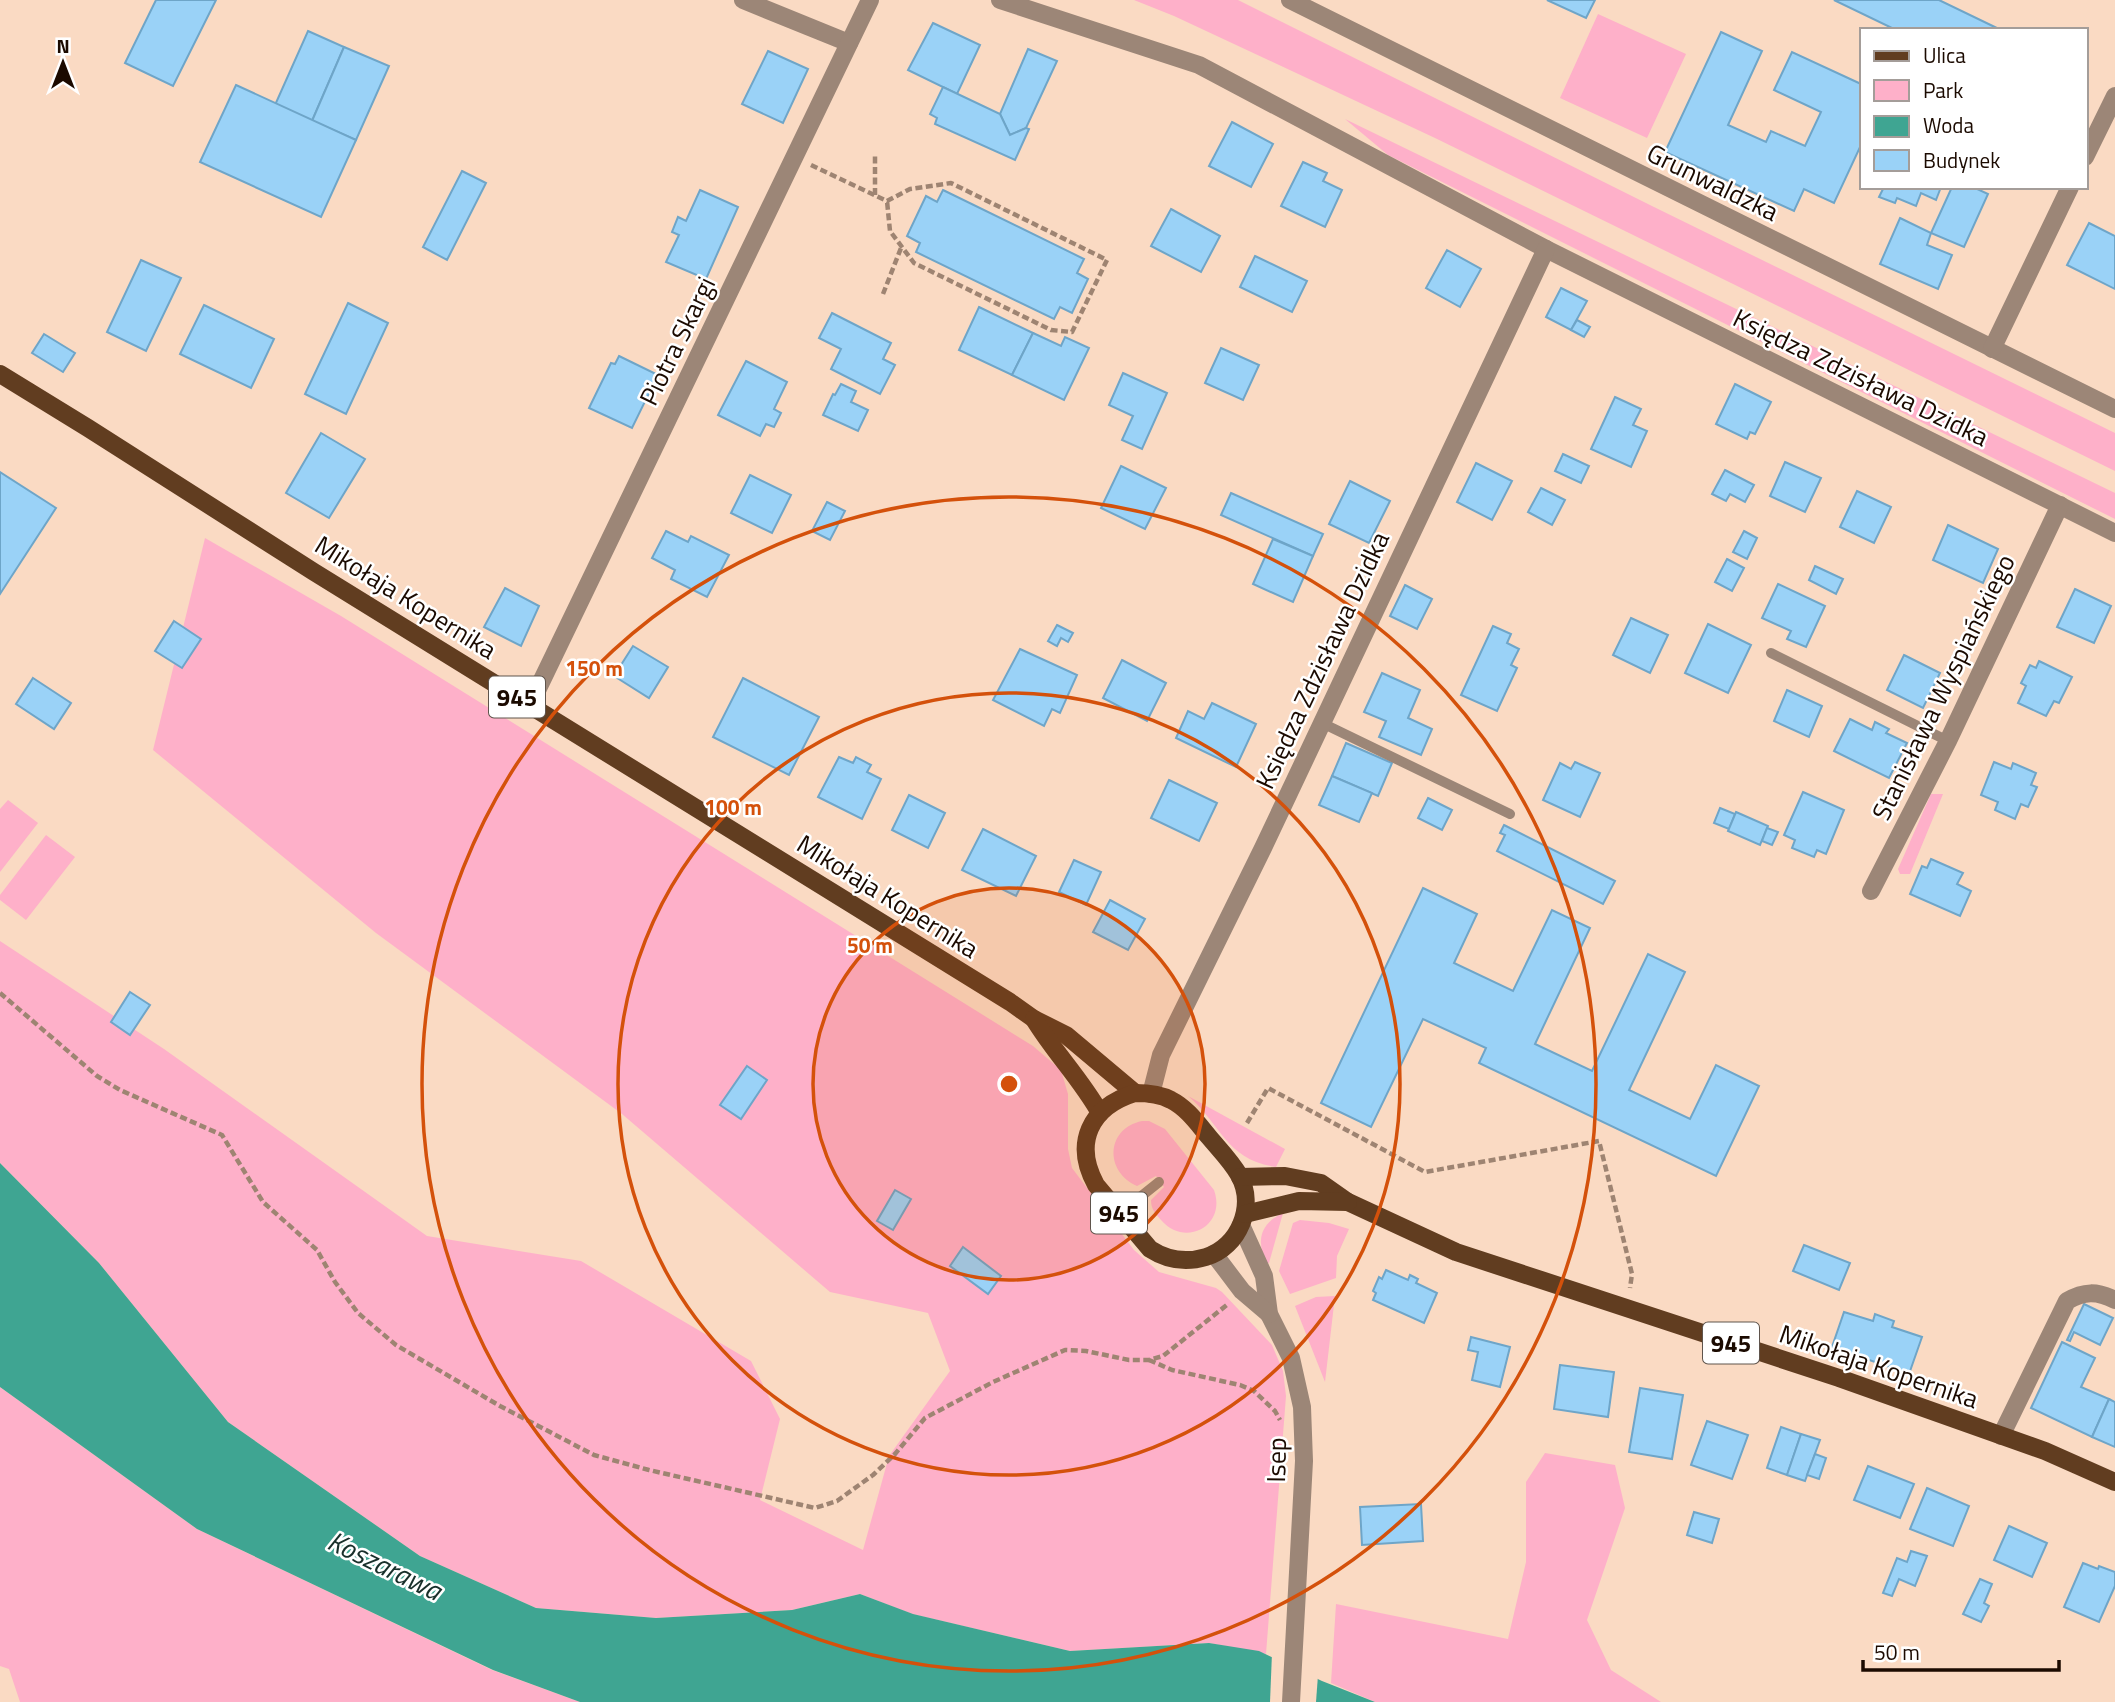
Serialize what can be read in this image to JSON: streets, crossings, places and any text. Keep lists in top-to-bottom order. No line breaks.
{"streets":{"main road":["Mikołaja Kopernika","945"],"street":["Grunwaldzka","Piotra Skargi","Księdza Zdzisława Dzidka","Stanisława Wyspiańskiego","Isep"]},"crossings":[["Piotra Skargi","Mikołaja Kopernika"],["Księdza Zdzisława Dzidka","Mikołaja Kopernika"],["Księdza Zdzisława Dzidka","Stanisława Wyspiańskiego"],["Księdza Zdzisława Dzidka","945"],["Księdza Zdzisława Dzidka","Isep"],["Mikołaja Kopernika","945"],["Mikołaja Kopernika","Isep"],["945","Isep"]],"water":["Koszarawa"],"legend":["Ulica","Park","Woda","Budynek"],"scale_bar":"50 m","north":"top","rings":["150 m","100 m","50 m"]}
